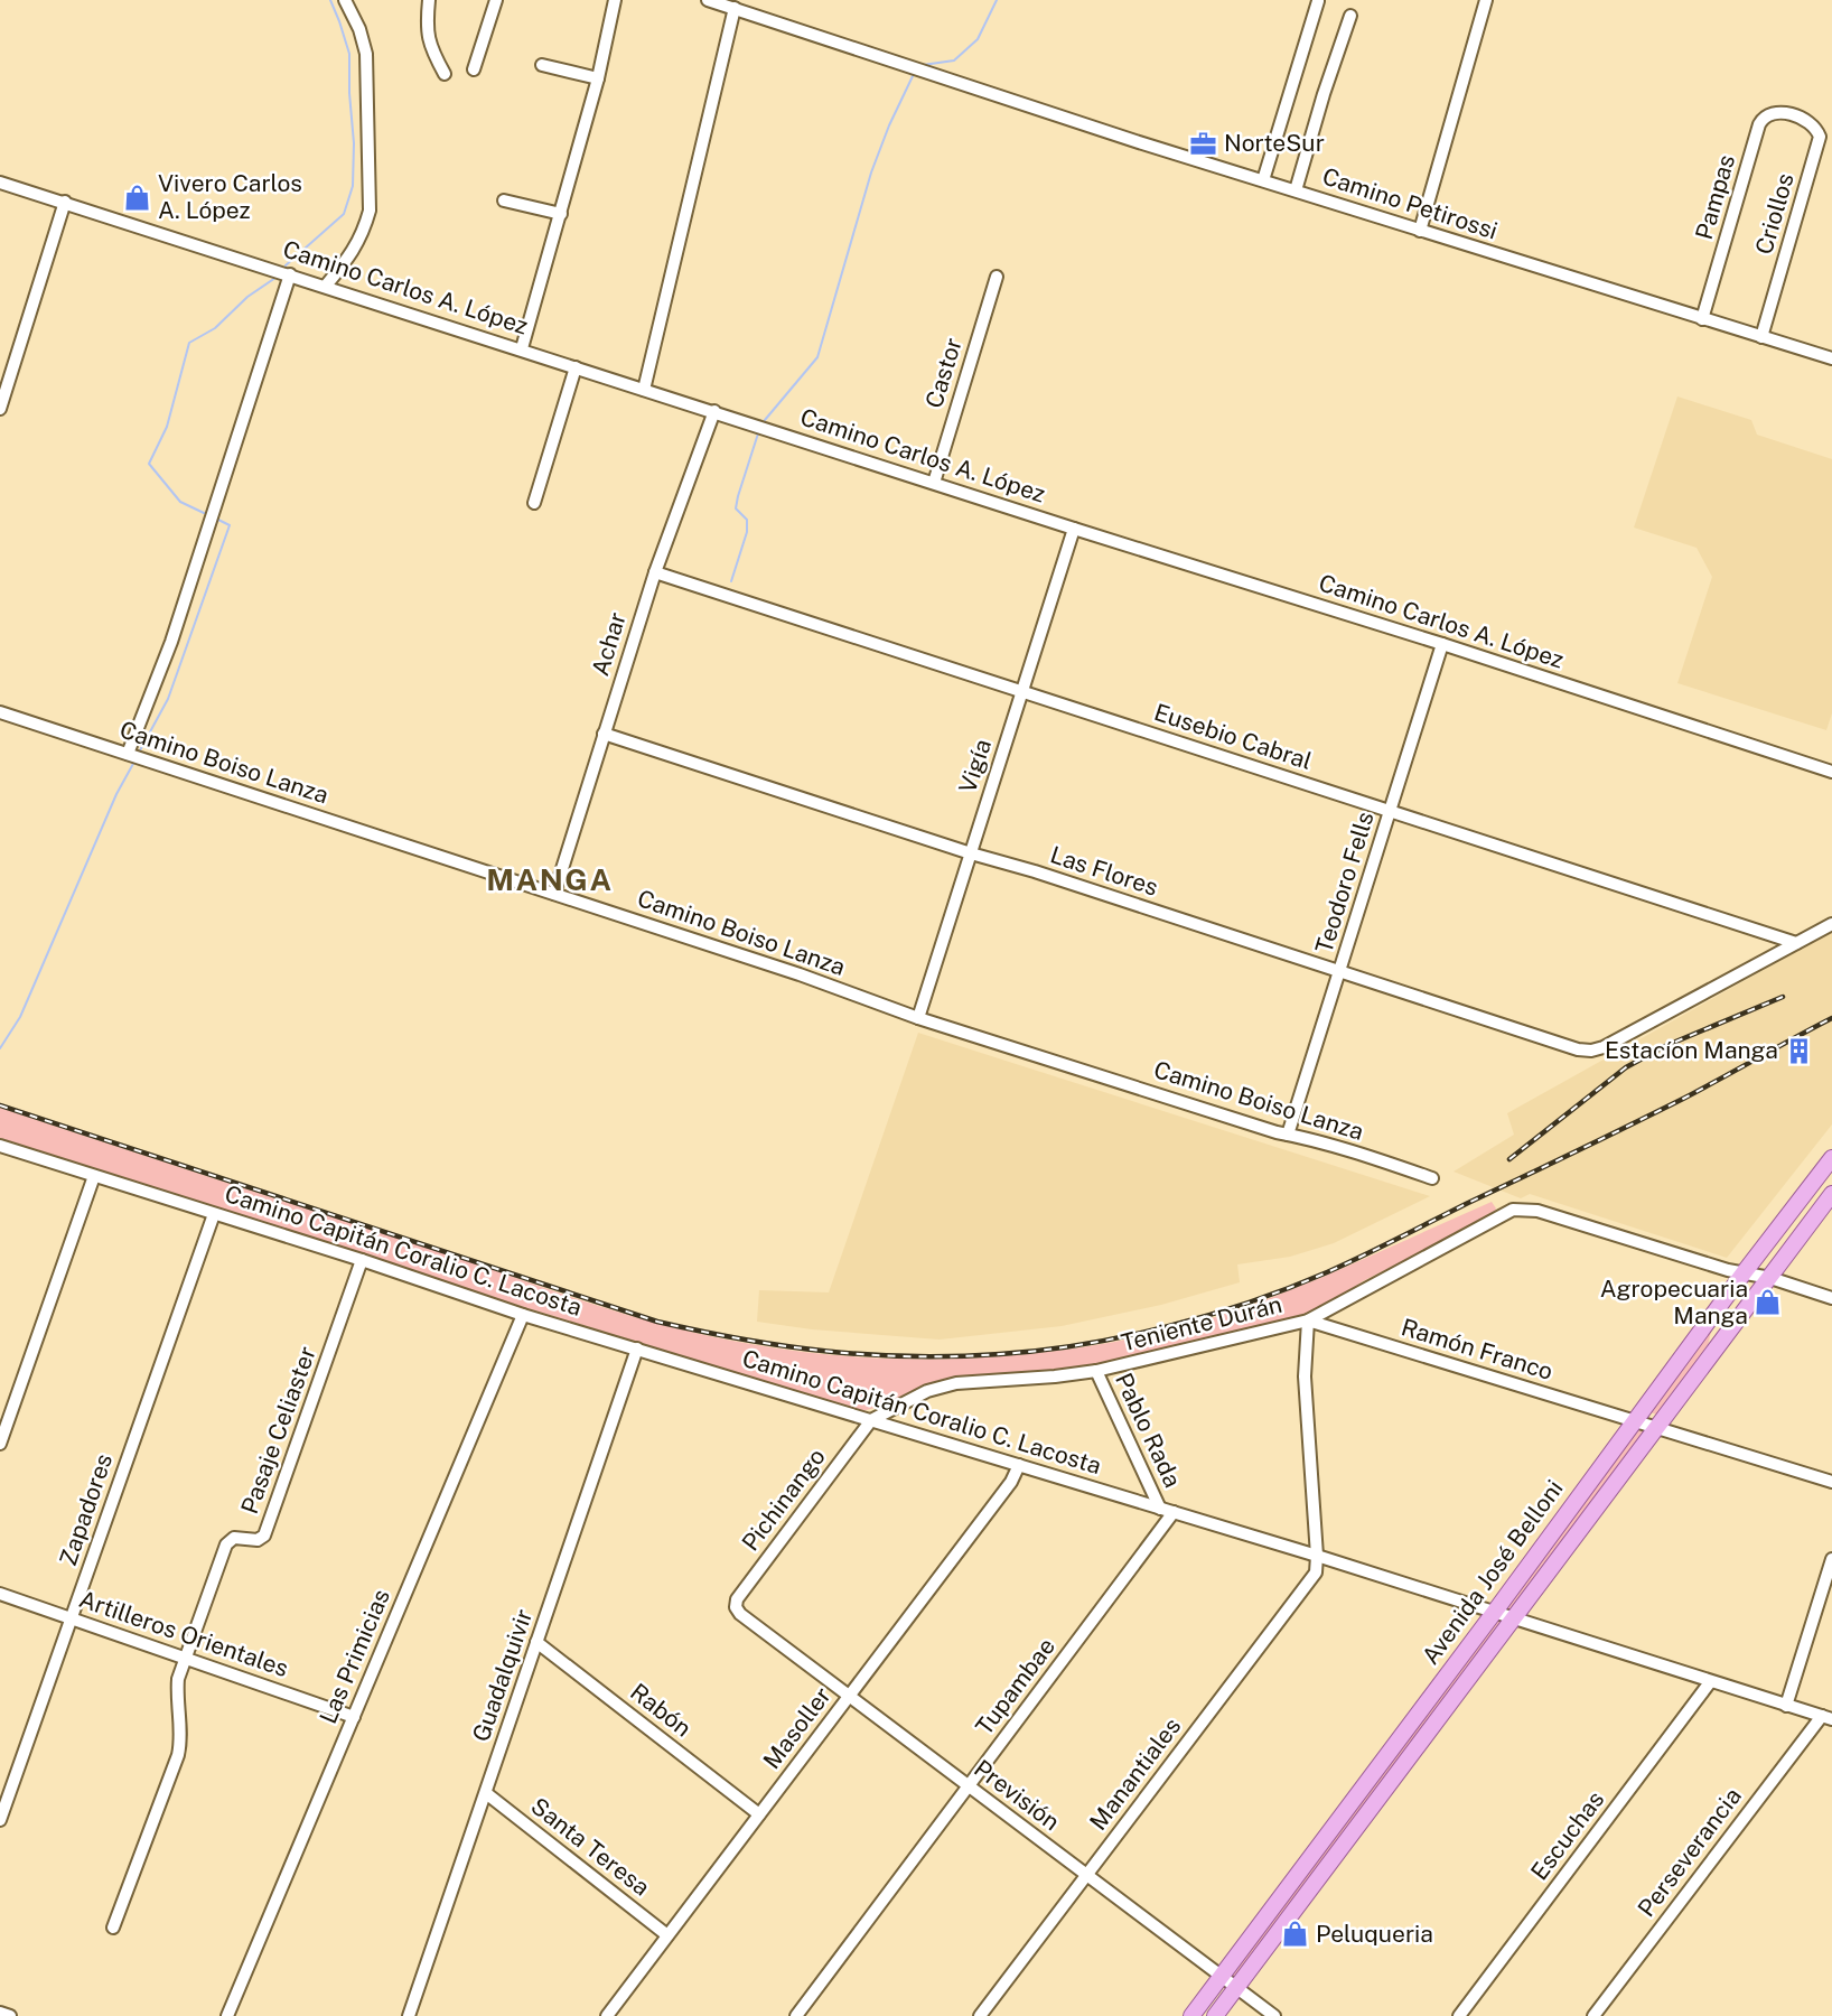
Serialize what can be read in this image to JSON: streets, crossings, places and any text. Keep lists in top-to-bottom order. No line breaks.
{"streets":{"main road":["Avenida José Belloni"],"street":["Pampas","Camino Petirossi","Criollos","Camino Carlos A. López","Castor","Achar","Eusebio Cabral","Camino Boiso Lanza","Vigía","Las Flores","Teodoro Fells","Camino Capitán Coralio C. Lacosta","Teniente Durán","Ramón Franco","Pasaje Celiaster","Pablo Rada","Pichinango","Zapadores","Artilleros Orientales","Las Primicias","Guadalquivir","Tupambae","Rabón","Masoller","Manantiales","Previsión","Escuchas","Santa Teresa","Perseverancia"]},"crossings":[["Pampas","Camino Petirossi"],["Pampas","Criollos"],["Camino Petirossi","Criollos"],["Camino Carlos A. López","Castor"],["Camino Carlos A. López","Achar"],["Camino Carlos A. López","Vigía"],["Camino Carlos A. López","Teodoro Fells"],["Achar","Eusebio Cabral"],["Achar","Camino Boiso Lanza"],["Achar","Las Flores"],["Eusebio Cabral","Vigía"],["Eusebio Cabral","Las Flores"],["Eusebio Cabral","Teodoro Fells"],["Camino Boiso Lanza","Vigía"],["Camino Boiso Lanza","Teodoro Fells"],["Vigía","Las Flores"],["Las Flores","Teodoro Fells"],["Camino Capitán Coralio C. Lacosta","Teniente Durán"],["Camino Capitán Coralio C. Lacosta","Pasaje Celiaster"],["Camino Capitán Coralio C. Lacosta","Pablo Rada"],["Camino Capitán Coralio C. Lacosta","Pichinango"],["Camino Capitán Coralio C. Lacosta","Zapadores"],["Camino Capitán Coralio C. Lacosta","Avenida José Belloni"],["Camino Capitán Coralio C. Lacosta","Las Primicias"],["Camino Capitán Coralio C. Lacosta","Guadalquivir"],["Camino Capitán Coralio C. Lacosta","Tupambae"],["Camino Capitán Coralio C. Lacosta","Masoller"],["Camino Capitán Coralio C. Lacosta","Manantiales"],["Camino Capitán Coralio C. Lacosta","Escuchas"],["Camino Capitán Coralio C. Lacosta","Perseverancia"],["Teniente Durán","Ramón Franco"],["Teniente Durán","Pablo Rada"],["Teniente Durán","Pichinango"],["Teniente Durán","Avenida José Belloni"],["Ramón Franco","Avenida José Belloni"],["Pasaje Celiaster","Artilleros Orientales"],["Pichinango","Previsión"],["Zapadores","Artilleros Orientales"],["Avenida José Belloni","Previsión"],["Artilleros Orientales","Las Primicias"],["Guadalquivir","Rabón"],["Guadalquivir","Santa Teresa"],["Tupambae","Previsión"],["Rabón","Masoller"],["Masoller","Previsión"],["Masoller","Santa Teresa"],["Manantiales","Previsión"]],"districts":["MANGA"],"places":{"office":["NorteSur"],"shop":["Vivero Carlos A. López","Agropecuaria Manga","Peluqueria"],"building":["Estacíon Manga"]}}
